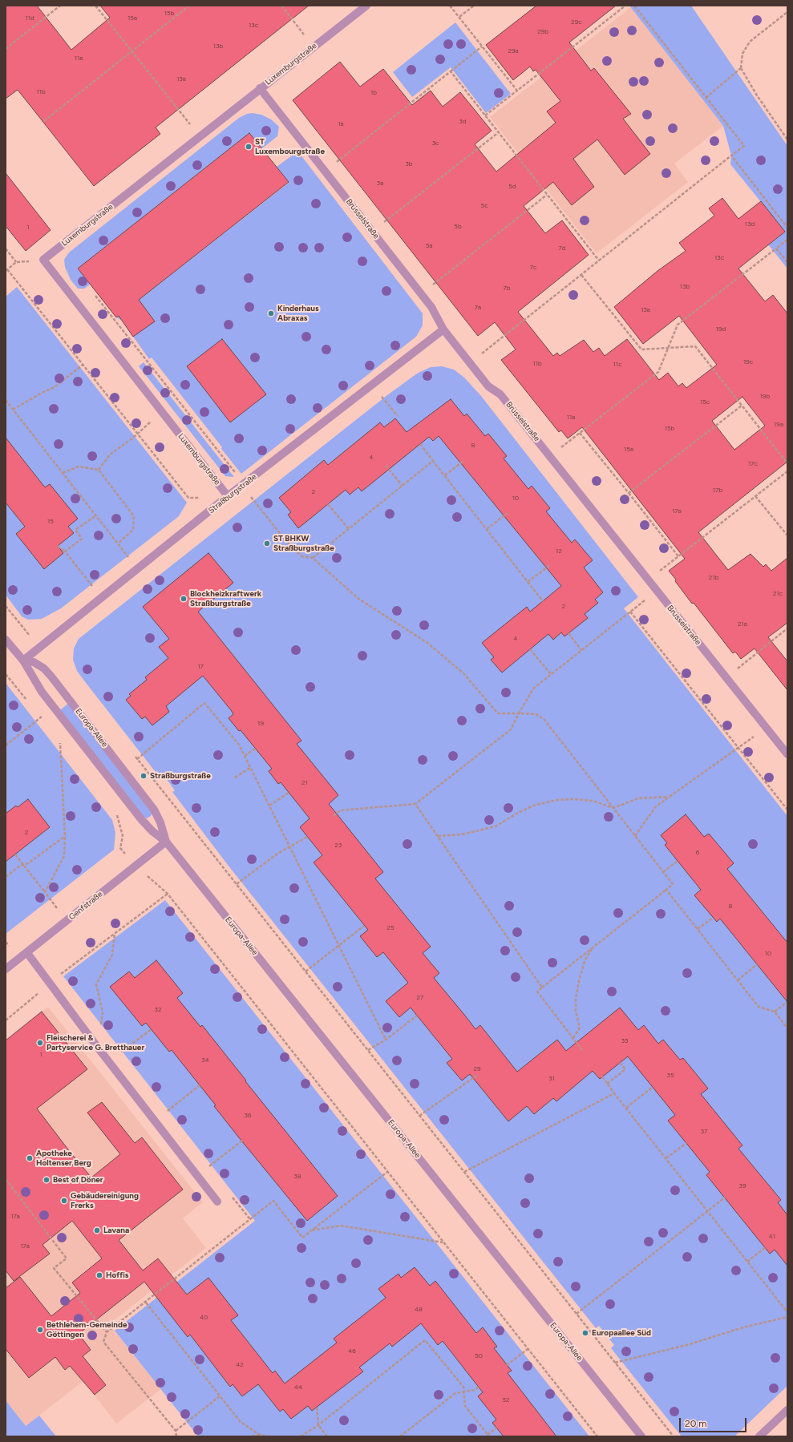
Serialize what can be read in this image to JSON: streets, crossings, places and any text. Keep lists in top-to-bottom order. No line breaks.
{"streets":{"street":["Luxemburgstraße","Brüsselstraße","Straßburgstraße","Europa-Allee","Genfstraße"]},"crossings":[["Luxemburgstraße","Brüsselstraße"],["Luxemburgstraße","Straßburgstraße"],["Brüsselstraße","Straßburgstraße"],["Straßburgstraße","Europa-Allee"],["Europa-Allee","Genfstraße"]],"places":["ST Luxembourgstraße","Kinderhaus Abraxas","ST BHKW Straßburgstraße","Blockheizkraftwerk Straßburgstraße","Straßburgstraße","Fleischerei & Partyservice G. Bretthauer","Apotheke Holtenser Berg","Best of Döner","Gebäudereinigung Frerks","Lavana","Hoffis","Bethlehem-Gemeinde Göttingen","Europaallee Süd"],"house_numbers":["15b","11d","15a","29c","13c","29b","13b","29a","11a","13a","11b","1b","3d","1a","3c","3b","3a","5d","5c","13d","5b","1","5a","7d","13c","7c","13b","7b","7a","13a","19d","19c","11b","11c","19b","15c","11a","19a","15b","8","15a","4","17c","17b","2","10","17a","15","12","21b","21c","2","21a","4","17","19","21","2","23","6","8","25","10","27","32","33","1","34","29","35","31","36","37","38","39","17a","41","17a","48","40","46","50","42","44","52"],"scale_bar":"20 m"}
